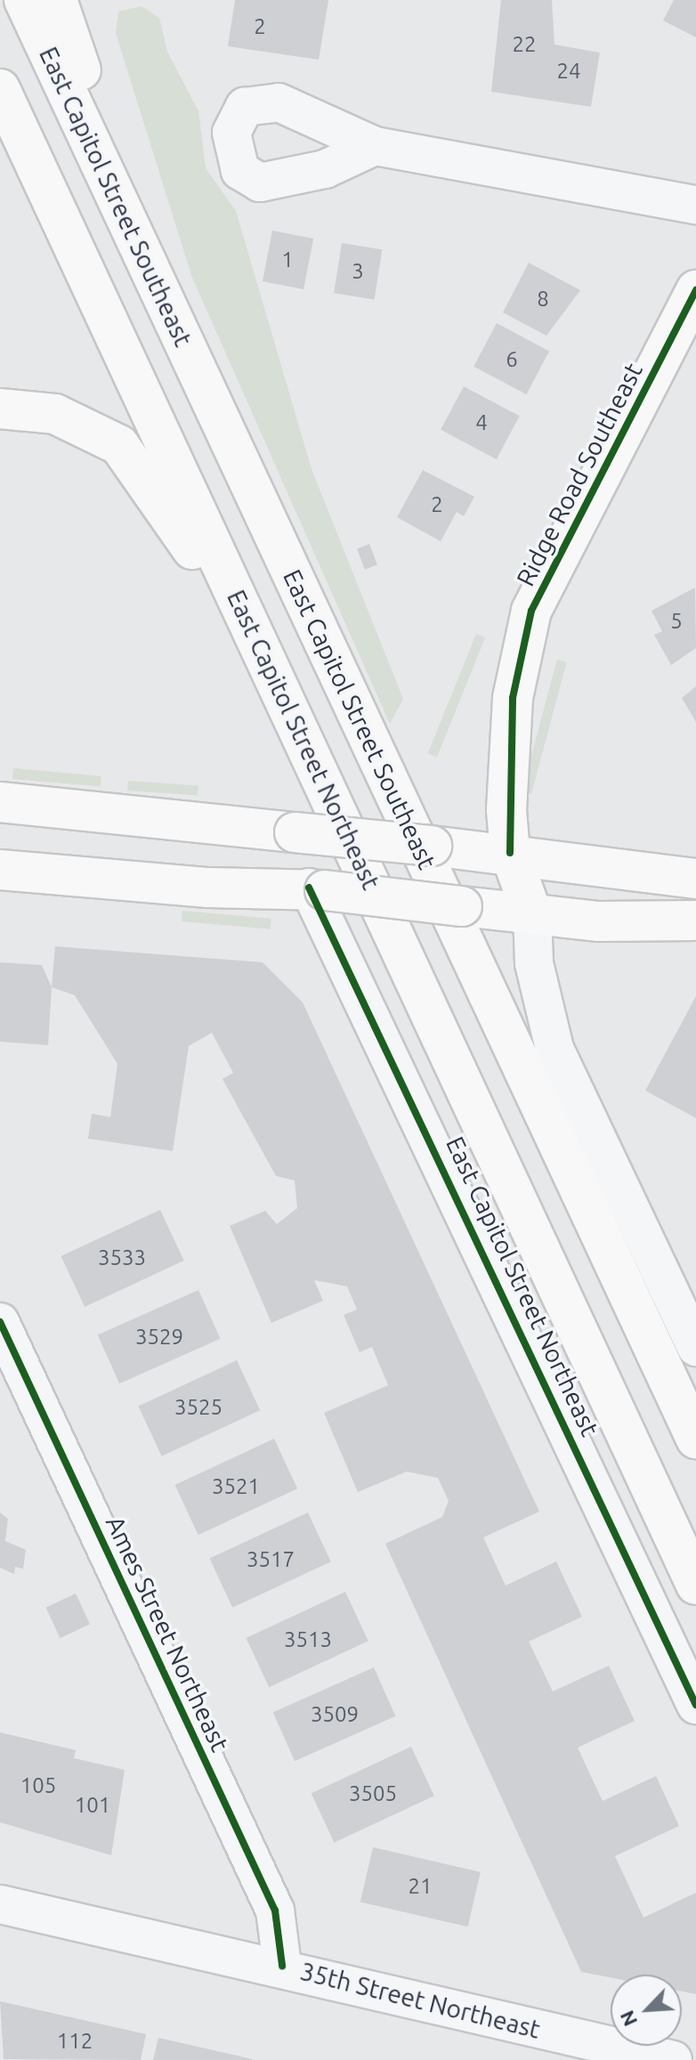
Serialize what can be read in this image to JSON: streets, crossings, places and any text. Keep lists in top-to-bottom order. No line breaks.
{"streets":{"main road":["East Capitol Street Southeast","Ridge Road Southeast","East Capitol Street Northeast"],"street":["Ames Street Northeast","35th Street Northeast"]},"crossings":[["Ames Street Northeast","35th Street Northeast"]],"house_numbers":["2","22","24","1","3","8","6","4","2","5","3533","3529","3525","3521","3517","3513","3509","105","3505","101","21","112"],"north":"bottom left"}
